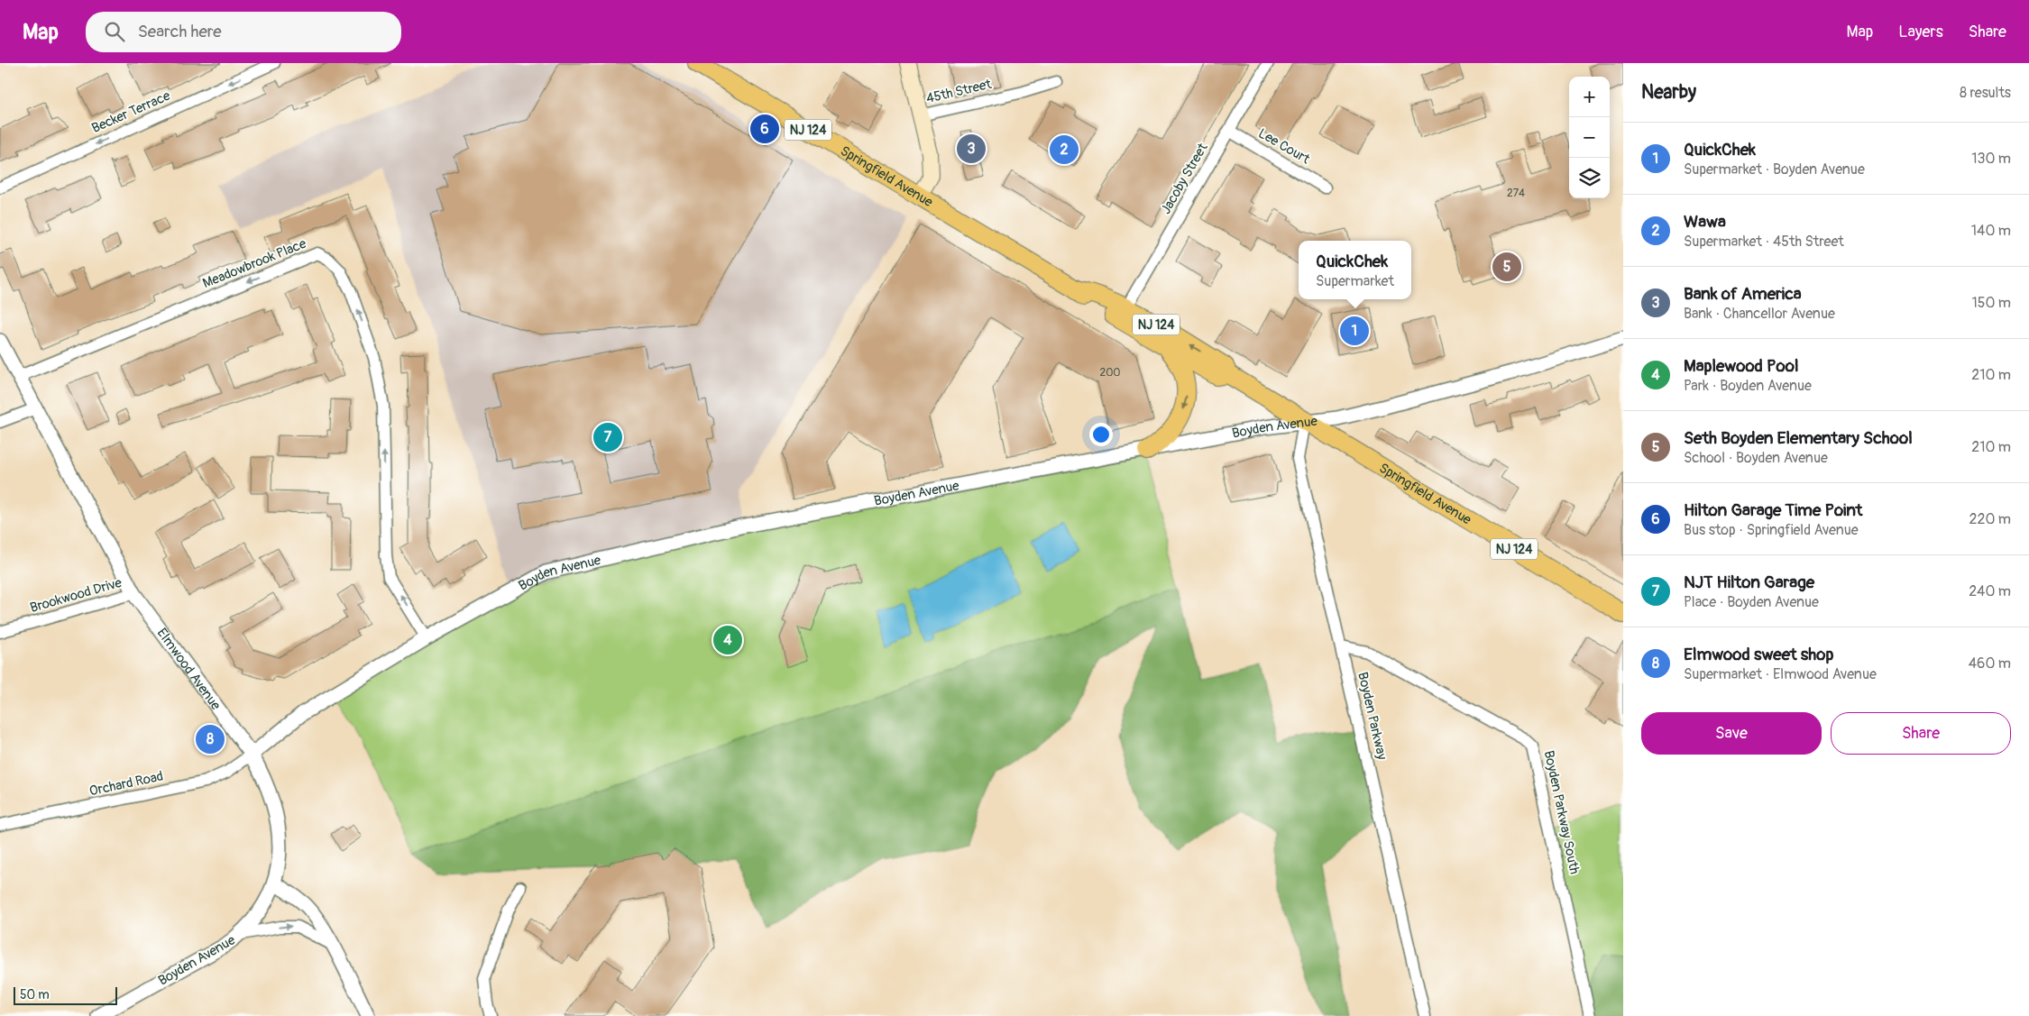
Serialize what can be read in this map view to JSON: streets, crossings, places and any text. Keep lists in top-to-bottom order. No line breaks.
{"streets":{"main road":["NJ 124","Springfield Avenue"],"street":["45th Street","Becker Terrace","Lee Court","Jacoby Street","Meadowbrook Place","Boyden Avenue","Brookwood Drive","Elmwood Avenue","Boyden Parkway","Orchard Road","Boyden Parkway South"]},"crossings":[["Lee Court","Jacoby Street"],["Springfield Avenue","Jacoby Street"],["Springfield Avenue","Boyden Avenue"],["Springfield Avenue","Boyden Parkway"],["Meadowbrook Place","Boyden Avenue"],["Meadowbrook Place","Elmwood Avenue"],["Boyden Avenue","Elmwood Avenue"],["Boyden Avenue","Boyden Parkway"],["Boyden Avenue","Orchard Road"],["Brookwood Drive","Elmwood Avenue"],["Elmwood Avenue","Orchard Road"],["Boyden Parkway","Boyden Parkway South"]],"one_way":["Becker Terrace"],"house_numbers":["274","200"],"scale_bar":"50 m","page":{"header":"Map","search":"Search here","nav":["Map","Layers","Share"],"heading":["Nearby","8 results"],"map_buttons":["+","−"],"pins":["6","3","2","5","1","7","4","8"],"list":[{"mark":"1","name":"QuickChek","note":"Supermarket · Boyden Avenue","value":"130 m"},{"mark":"2","name":"Wawa","note":"Supermarket · 45th Street","value":"140 m"},{"mark":"3","name":"Bank of America","note":"Bank · Chancellor Avenue","value":"150 m"},{"mark":"4","name":"Maplewood Pool","note":"Park · Boyden Avenue","value":"210 m"},{"mark":"5","name":"Seth Boyden Elementary School","note":"School · Boyden Avenue","value":"210 m"},{"mark":"6","name":"Hilton Garage Time Point","note":"Bus stop · Springfield Avenue","value":"220 m"},{"mark":"7","name":"NJT Hilton Garage","note":"Place · Boyden Avenue","value":"240 m"},{"mark":"8","name":"Elmwood sweet shop","note":"Supermarket · Elmwood Avenue","value":"460 m"}],"popup":["QuickChek","Supermarket"],"buttons":["Save","Share"],"scale":"50 m"}}
